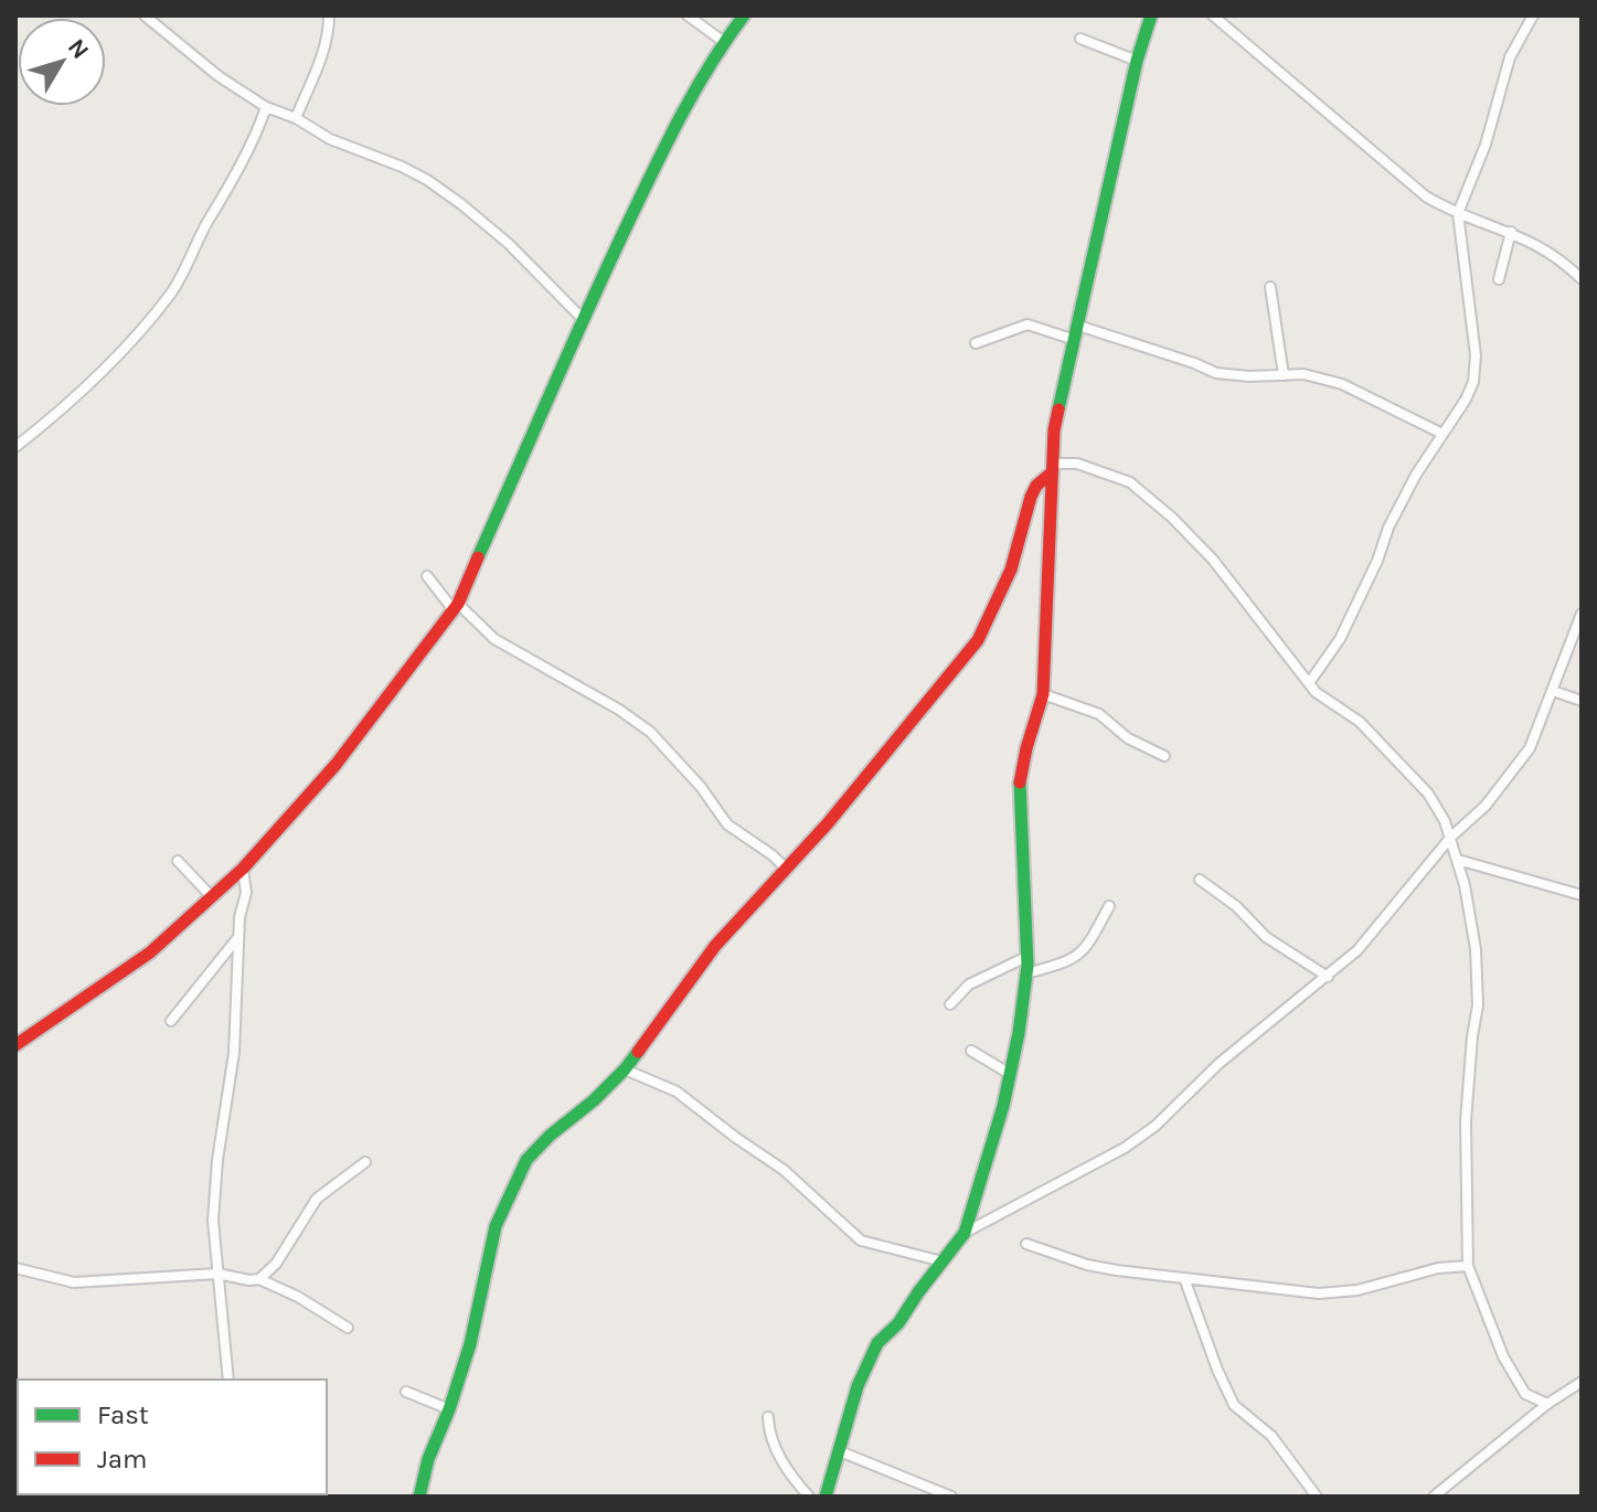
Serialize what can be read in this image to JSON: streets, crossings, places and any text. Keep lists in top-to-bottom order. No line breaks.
{"legend":["Fast","Jam"],"north":"top right"}
